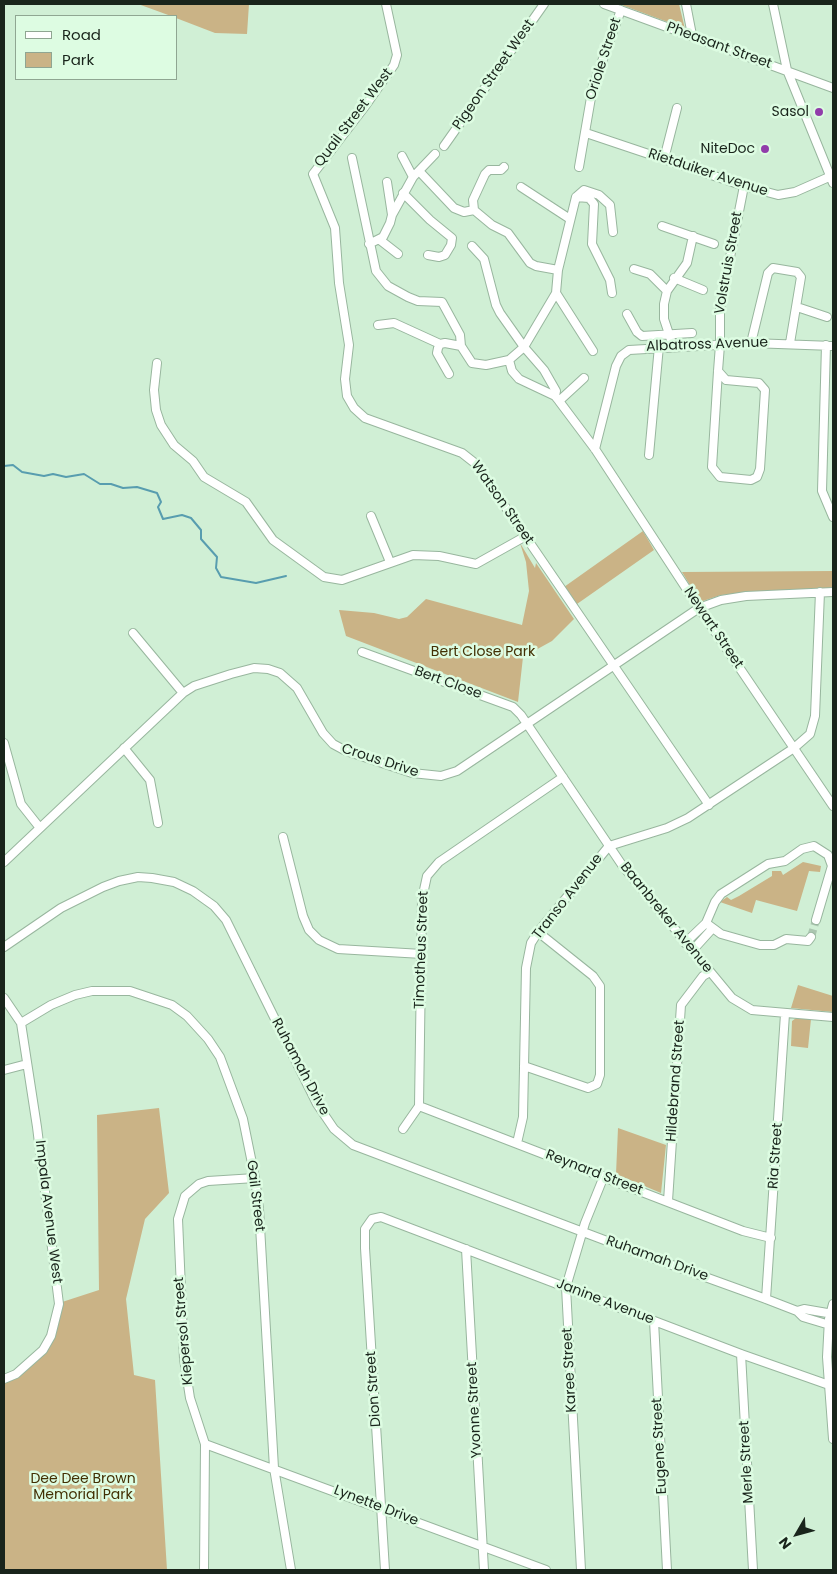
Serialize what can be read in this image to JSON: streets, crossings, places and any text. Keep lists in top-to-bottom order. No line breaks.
{"streets":{"street":["Pheasant Street","Oriole Street","Pigeon Street West","Quail Street West","Rietduiker Avenue","Volstruis Street","Albatross Avenue","Watson Street","Newart Street","Bert Close","Crous Drive","Transo Avenue","Baanbreker Avenue","Timotheus Street","Ruhamah Drive","Hildebrand Street","Ria Street","Reynard Street","Gail Street","Impala Avenue West","Janine Avenue","Kiepersol Street","Karee Street","Dion Street","Yvonne Street","Eugene Street","Merle Street","Lynette Drive"]},"crossings":[["Pheasant Street","Oriole Street"],["Oriole Street","Rietduiker Avenue"],["Quail Street West","Watson Street"],["Rietduiker Avenue","Volstruis Street"],["Volstruis Street","Albatross Avenue"],["Albatross Avenue","Newart Street"],["Watson Street","Crous Drive"],["Watson Street","Transo Avenue"],["Newart Street","Crous Drive"],["Newart Street","Transo Avenue"],["Bert Close","Crous Drive"],["Bert Close","Baanbreker Avenue"],["Crous Drive","Transo Avenue"],["Crous Drive","Baanbreker Avenue"],["Transo Avenue","Baanbreker Avenue"],["Transo Avenue","Reynard Street"],["Baanbreker Avenue","Timotheus Street"],["Baanbreker Avenue","Hildebrand Street"],["Baanbreker Avenue","Ria Street"],["Timotheus Street","Reynard Street"],["Ruhamah Drive","Ria Street"],["Ruhamah Drive","Karee Street"],["Hildebrand Street","Reynard Street"],["Ria Street","Reynard Street"],["Reynard Street","Karee Street"],["Gail Street","Impala Avenue West"],["Gail Street","Kiepersol Street"],["Gail Street","Lynette Drive"],["Janine Avenue","Karee Street"],["Janine Avenue","Dion Street"],["Janine Avenue","Yvonne Street"],["Janine Avenue","Eugene Street"],["Janine Avenue","Merle Street"],["Kiepersol Street","Lynette Drive"],["Dion Street","Lynette Drive"],["Yvonne Street","Lynette Drive"]],"parks":["Bert Close Park","Dee Dee Brown Memorial Park"],"places":["Sasol","NiteDoc"],"legend":["Road","Park"],"north":"bottom left"}
